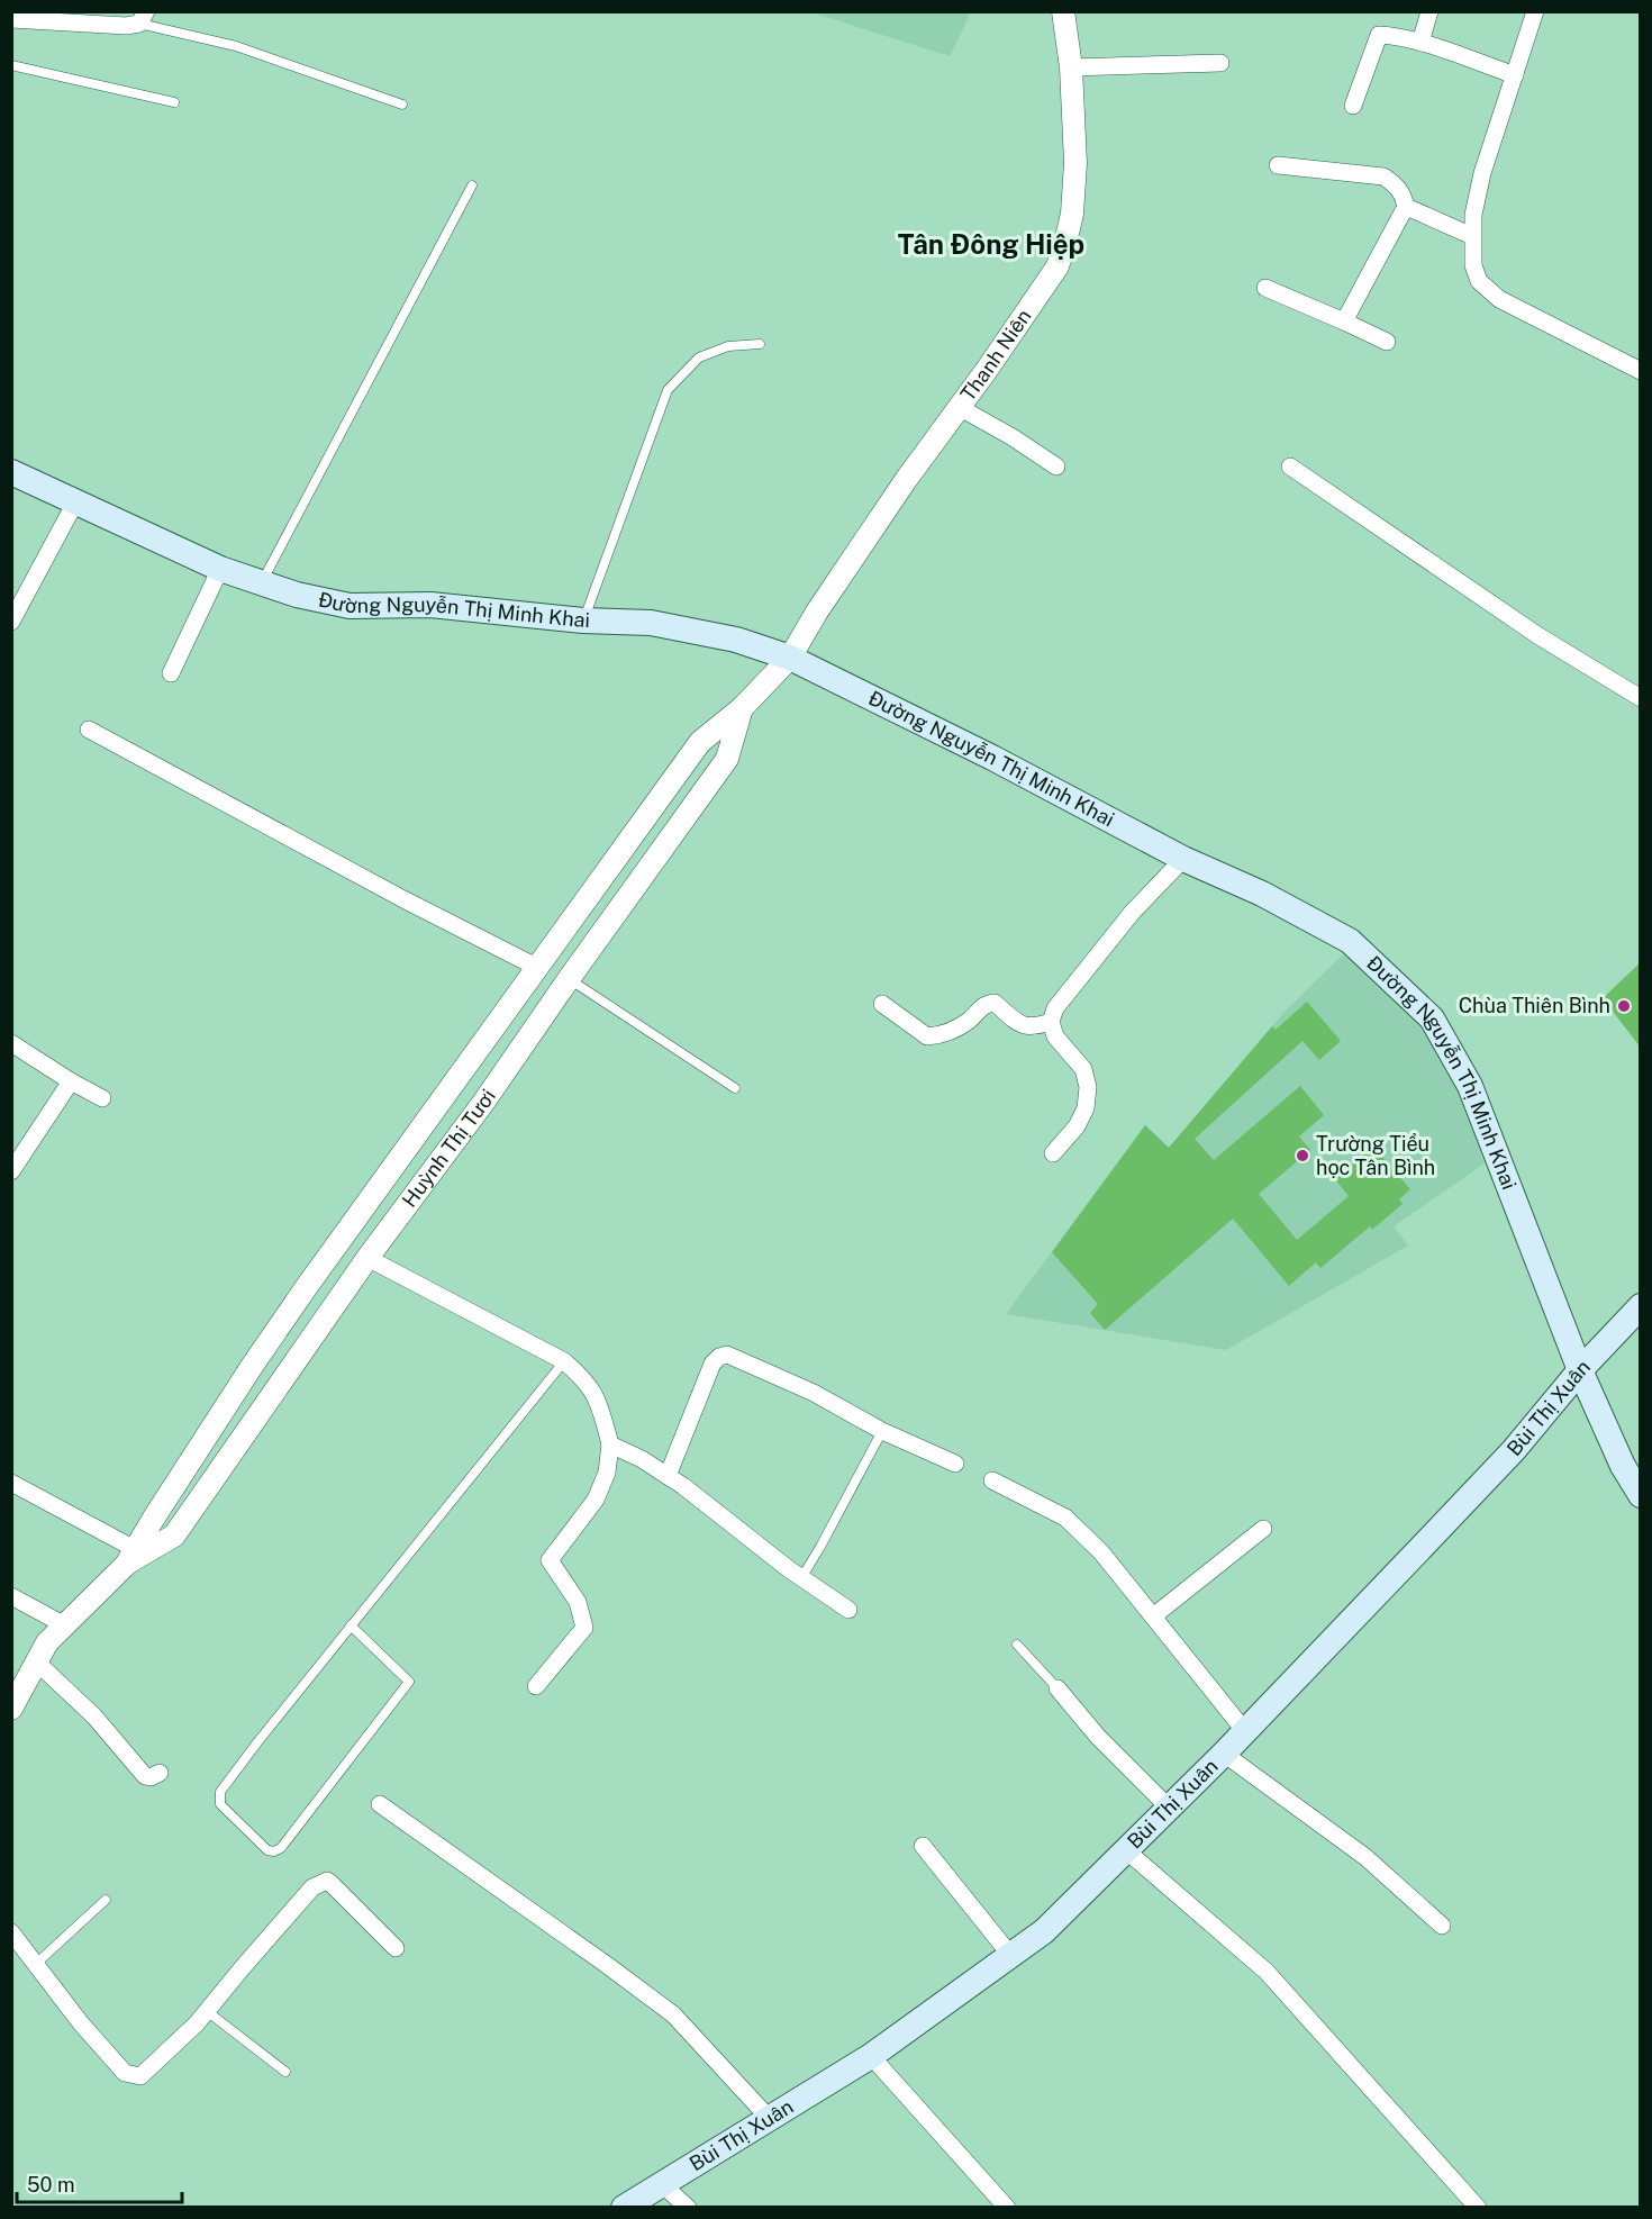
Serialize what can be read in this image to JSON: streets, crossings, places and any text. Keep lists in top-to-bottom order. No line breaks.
{"streets":{"main road":["Đường Nguyễn Thị Minh Khai","Bùi Thị Xuân"],"street":["Thanh Niên","Huỳnh Thị Tươi"]},"crossings":[["Thanh Niên","Đường Nguyễn Thị Minh Khai"],["Thanh Niên","Huỳnh Thị Tươi"],["Đường Nguyễn Thị Minh Khai","Huỳnh Thị Tươi"],["Đường Nguyễn Thị Minh Khai","Bùi Thị Xuân"]],"districts":["Tân Đông Hiệp"],"places":["Chùa Thiên Bình","Trường Tiểu học Tân Bình"],"scale_bar":"50 m"}
